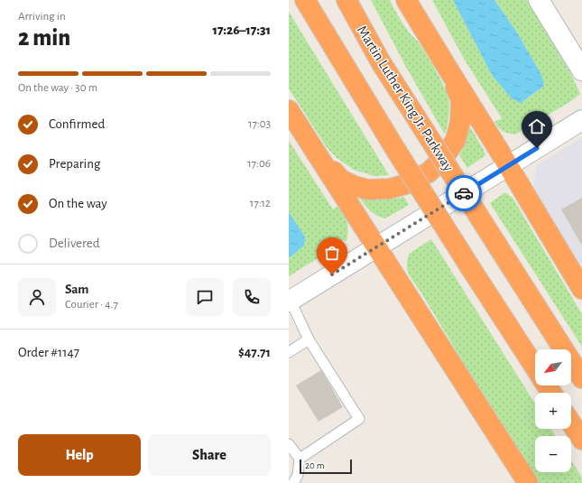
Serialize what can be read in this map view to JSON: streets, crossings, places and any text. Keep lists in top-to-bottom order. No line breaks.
{"streets":{"highway":["Martin Luther King Jr. Parkway"]},"scale_bar":"20 m","north":"bottom left","page":{"heading":["2 min","Arriving in","17:26–17:31"],"panel":["Sam","Courier · 4.7","Order #1147","$47.71"],"bar":"On the way · 30 m","list":[["Confirmed","17:03"],["Preparing","17:06"],["On the way","17:12"],"Delivered"],"map_buttons":["+","−"],"buttons":["Help","Share"],"scale":"20 m"}}
